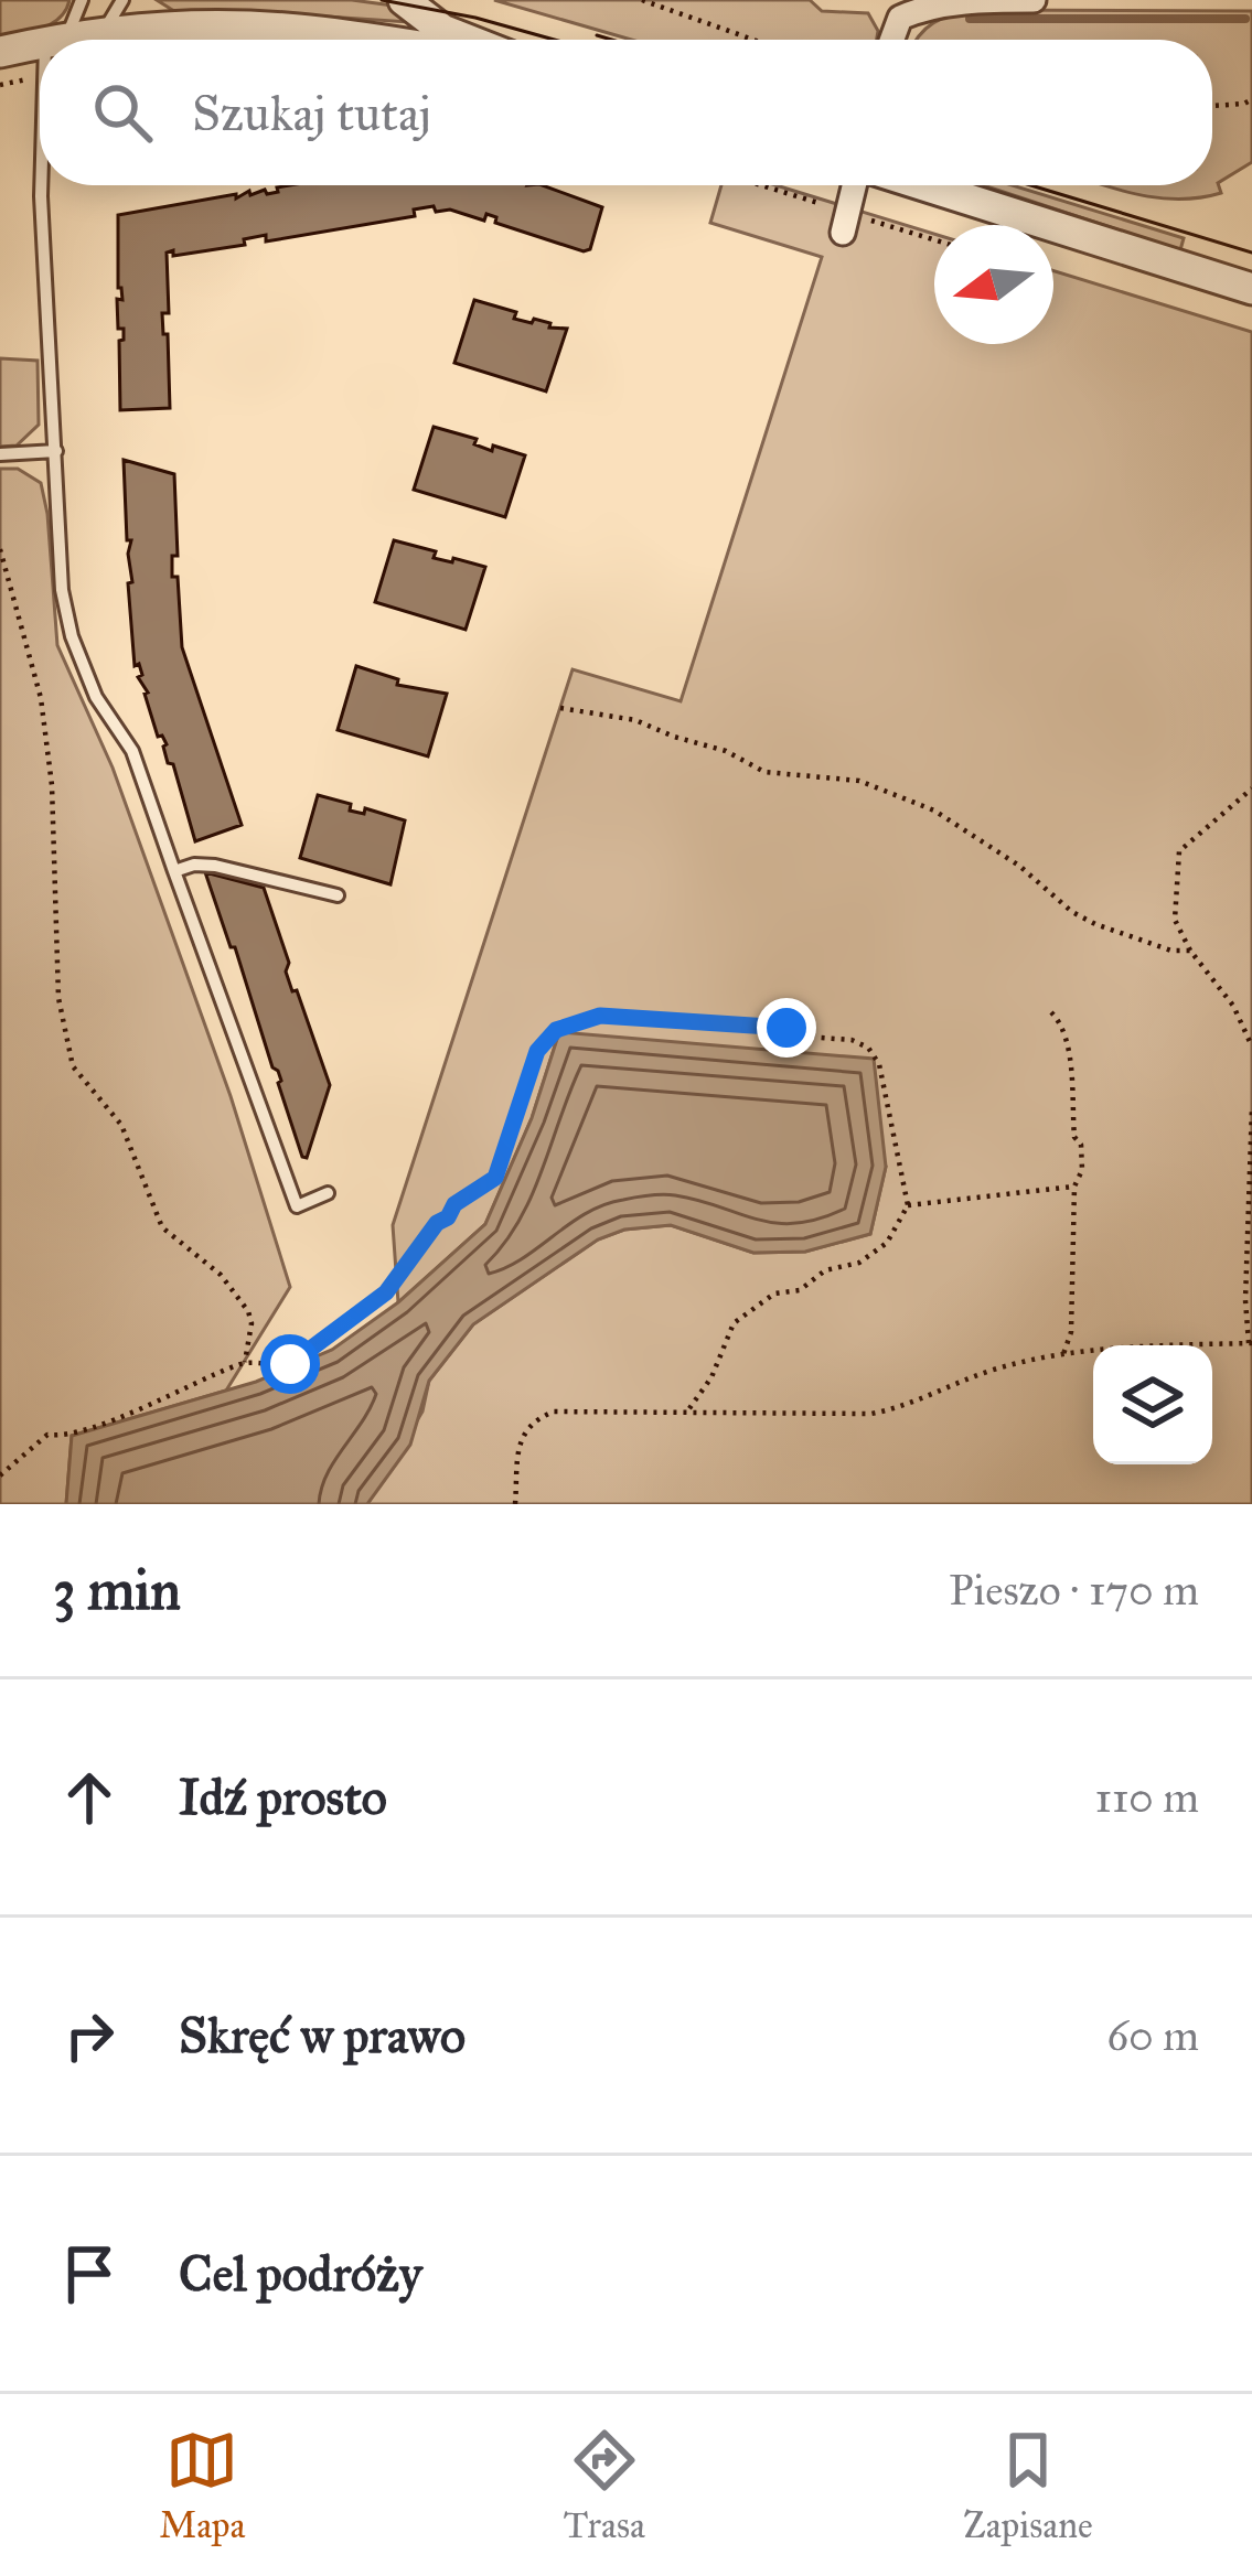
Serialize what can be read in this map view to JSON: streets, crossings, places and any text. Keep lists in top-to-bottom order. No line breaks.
{"north":"left","page":{"search":"Szukaj tutaj","heading":["3 min","Pieszo · 170 m"],"list":[["Idź prosto","110 m"],["Skręć w prawo","60 m"],"Cel podróży"],"nav":["Mapa","Trasa","Zapisane"]}}
